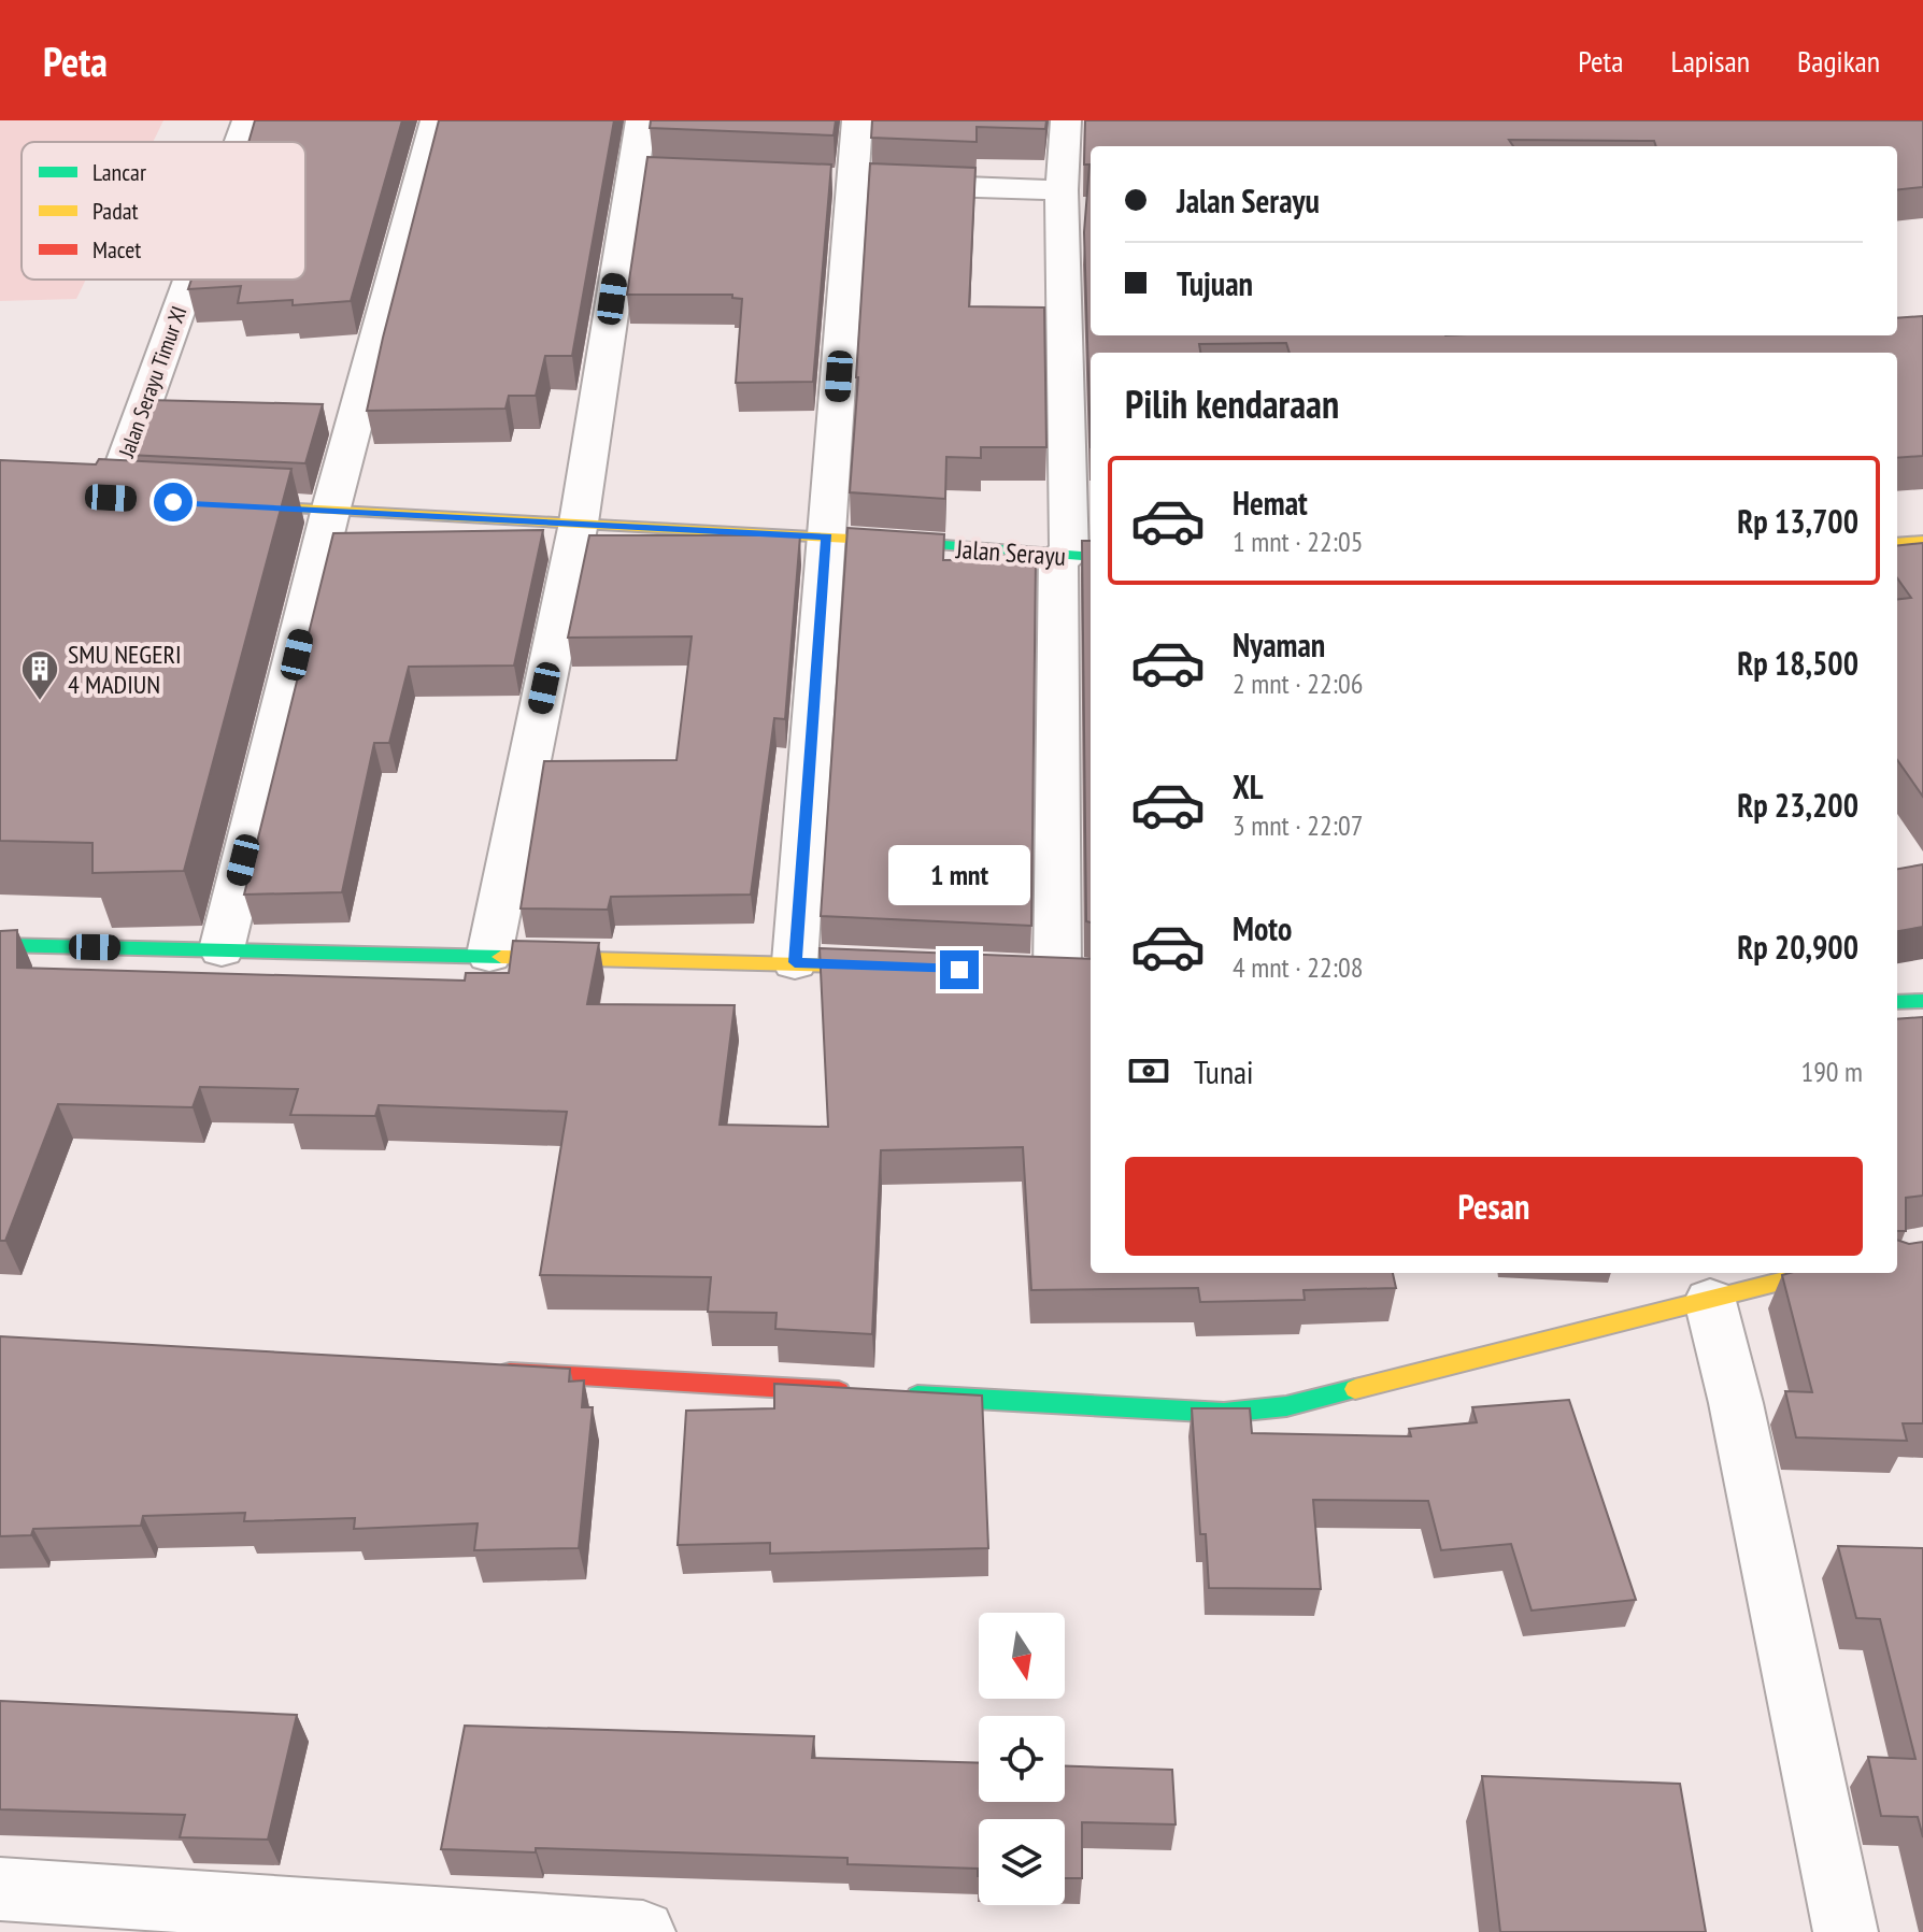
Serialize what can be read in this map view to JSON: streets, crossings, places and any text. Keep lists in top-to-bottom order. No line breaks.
{"streets":{"street":["Jalan Serayu Timur XI","Jalan Serayu"]},"places":{"building":["SMU NEGERI 4 MADIUN"]},"legend":["Lancar","Padat","Macet"],"north":"bottom","page":{"header":"Peta","nav":["Peta","Lapisan","Bagikan"],"banner":["Jalan Serayu","Tujuan"],"heading":"Pilih kendaraan","list":[{"name":"Hemat","note":"1 mnt · 22:05","value":"Rp 13,700"},{"name":"Nyaman","note":"2 mnt · 22:06","value":"Rp 18,500"},{"name":"XL","note":"3 mnt · 22:07","value":"Rp 23,200"},{"name":"Moto","note":"4 mnt · 22:08","value":"Rp 20,900"}],"bubble":"1 mnt","pay":["Tunai","190 m"],"buttons":"Pesan"}}
